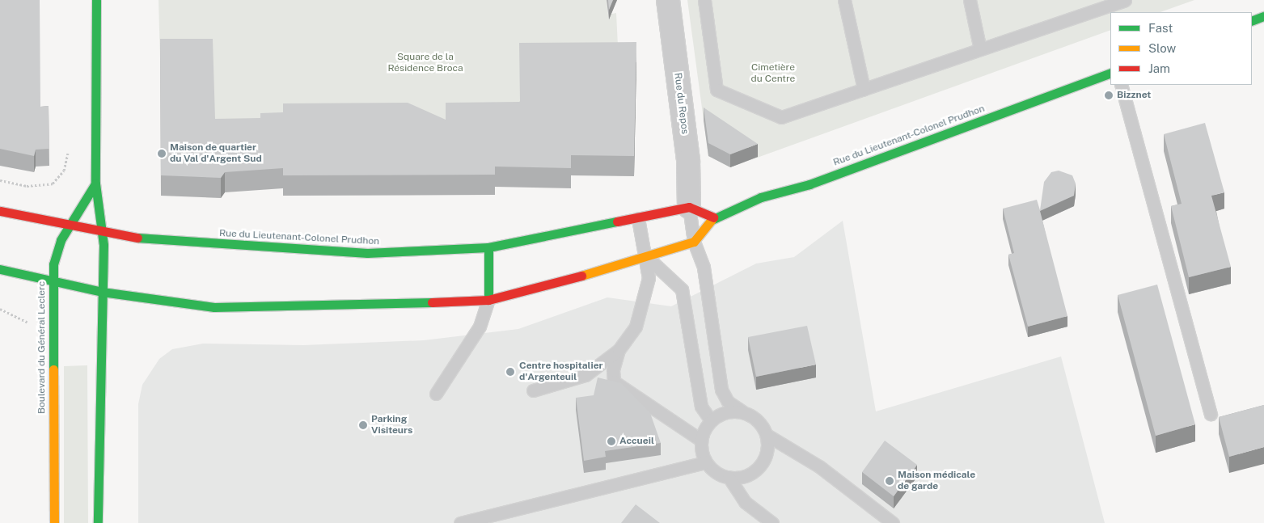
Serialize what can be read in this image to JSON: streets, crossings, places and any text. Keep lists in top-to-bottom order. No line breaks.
{"streets":{"main road":["Rue du Lieutenant-Colonel Prudhon","Boulevard du Général Leclerc"],"street":["Rue du Repos"]},"crossings":[["Rue du Repos","Rue du Lieutenant-Colonel Prudhon"],["Rue du Lieutenant-Colonel Prudhon","Boulevard du Général Leclerc"]],"parks":["Square de la Résidence Broca","Cimetière du Centre"],"places":["Bizznet","Maison de quartier du Val d'Argent Sud","Centre hospitalier d'Argenteuil","Parking Visiteurs","Accueil","Maison médicale de garde"],"legend":["Fast","Slow","Jam"]}
